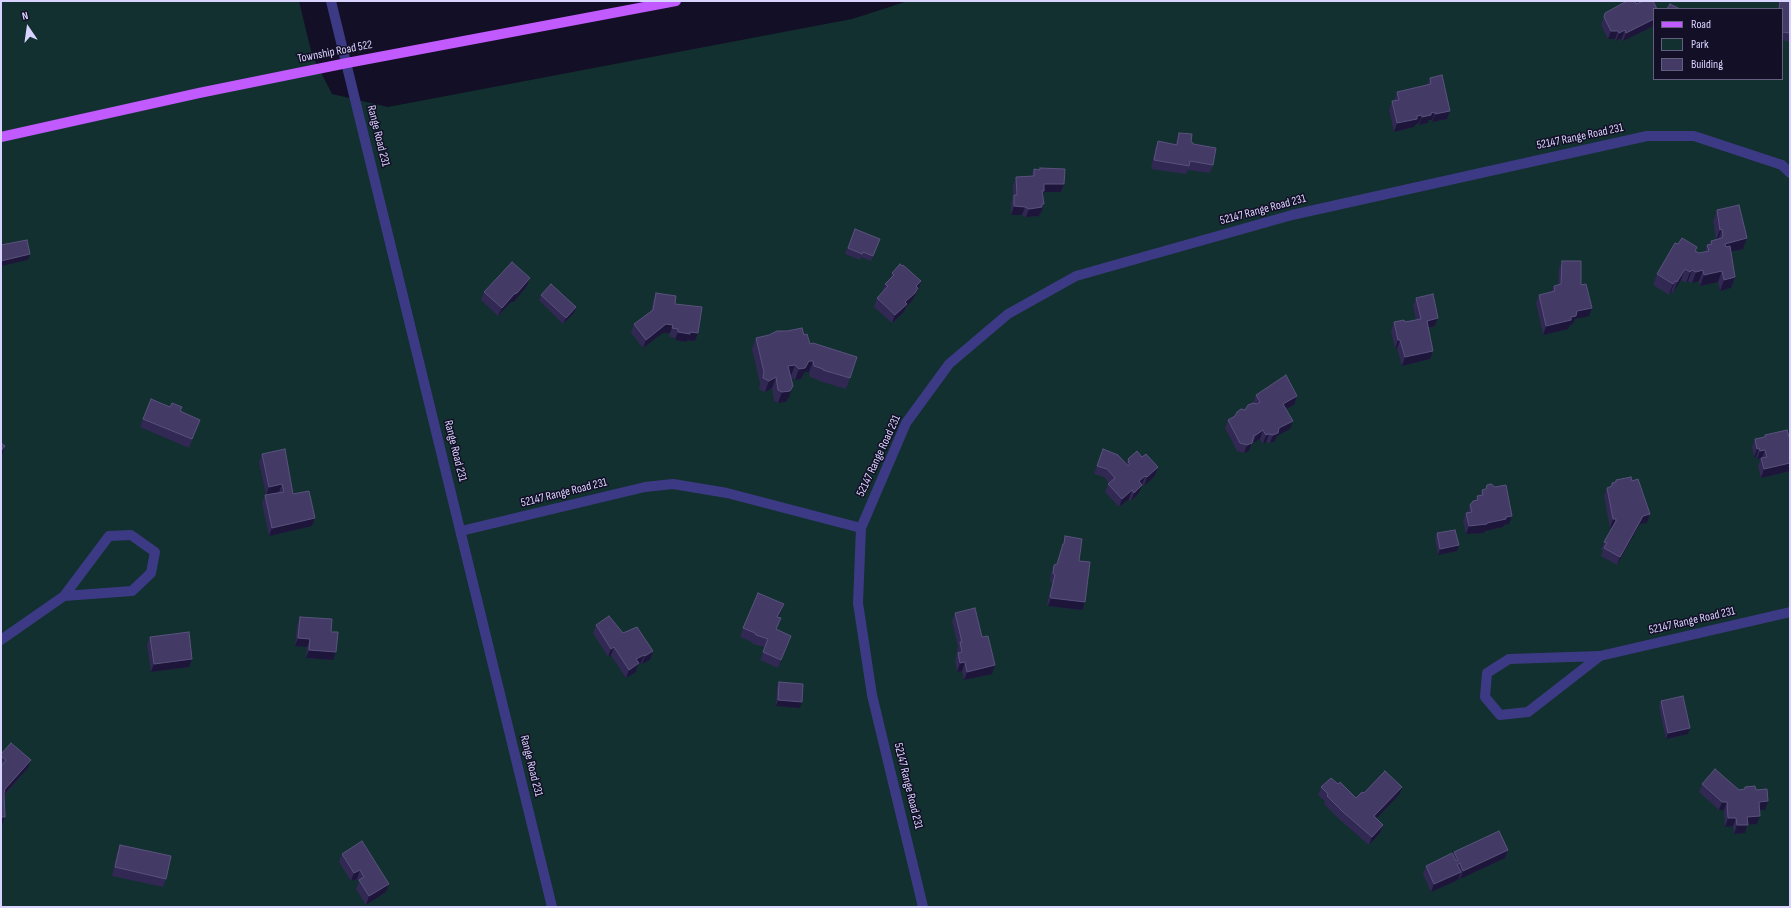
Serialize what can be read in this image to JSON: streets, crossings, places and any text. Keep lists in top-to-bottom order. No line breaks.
{"streets":{"main road":["Township Road 522"],"street":["Range Road 231","52147 Range Road 231"]},"crossings":[["Township Road 522","Range Road 231"],["Range Road 231","52147 Range Road 231"]],"legend":["Road","Park","Building"],"north":"top"}
